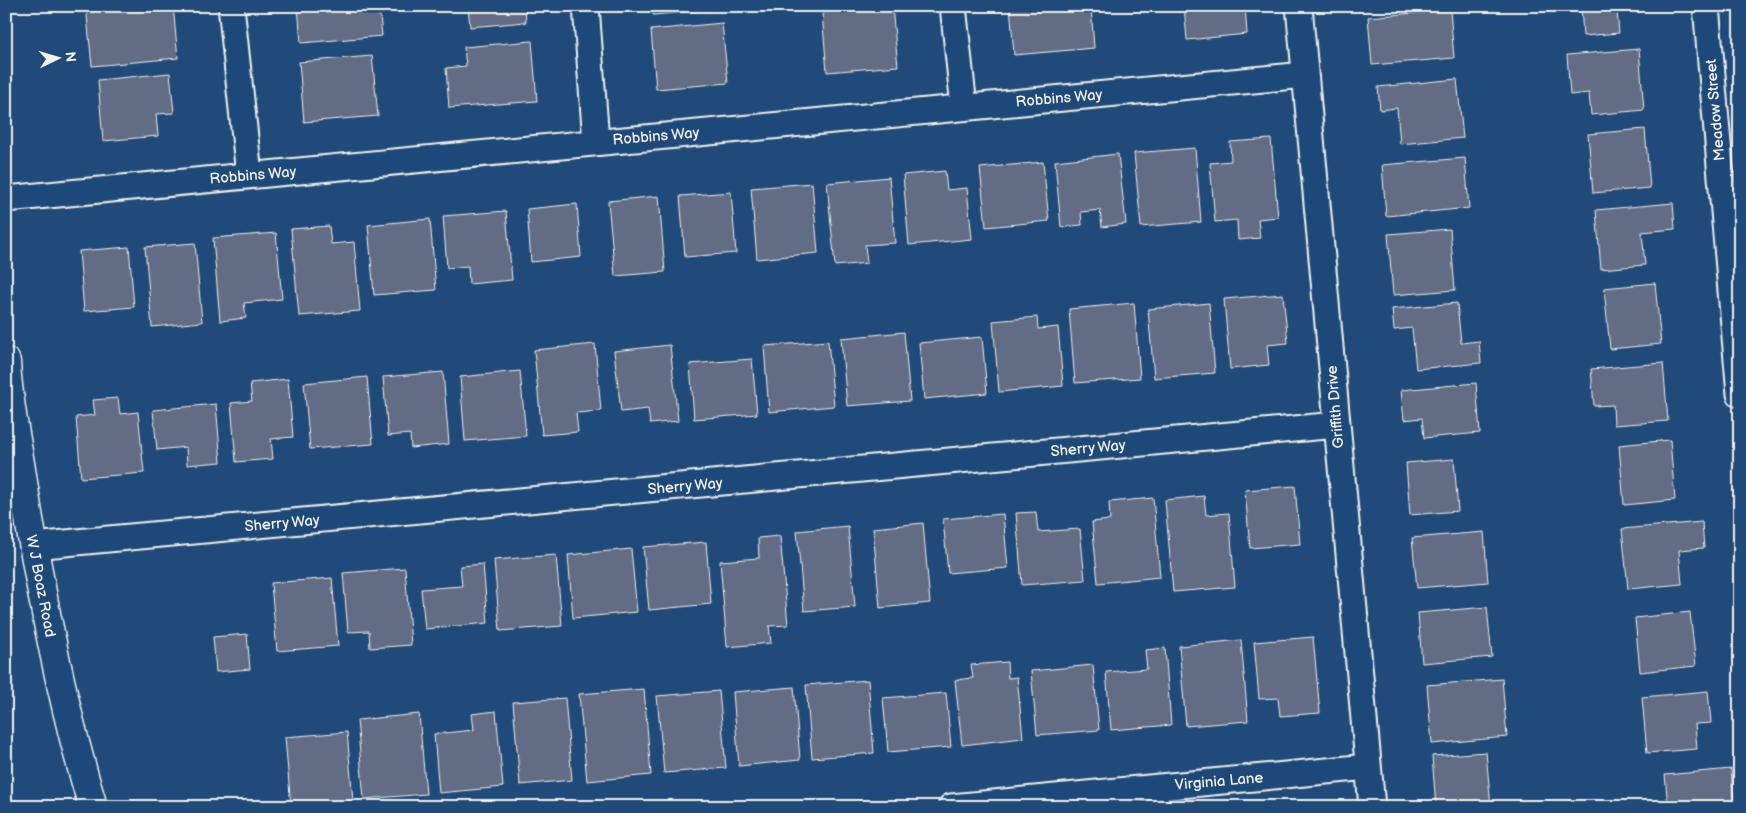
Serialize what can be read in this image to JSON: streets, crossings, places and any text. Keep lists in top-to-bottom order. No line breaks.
{"streets":{"main road":["W J Boaz Road"],"street":["Robbins Way","Meadow Street","Griffith Drive","Sherry Way","Virginia Lane"]},"crossings":[["Robbins Way","Griffith Drive"],["Griffith Drive","Sherry Way"],["Griffith Drive","Virginia Lane"],["Sherry Way","W J Boaz Road"]],"north":"right"}
